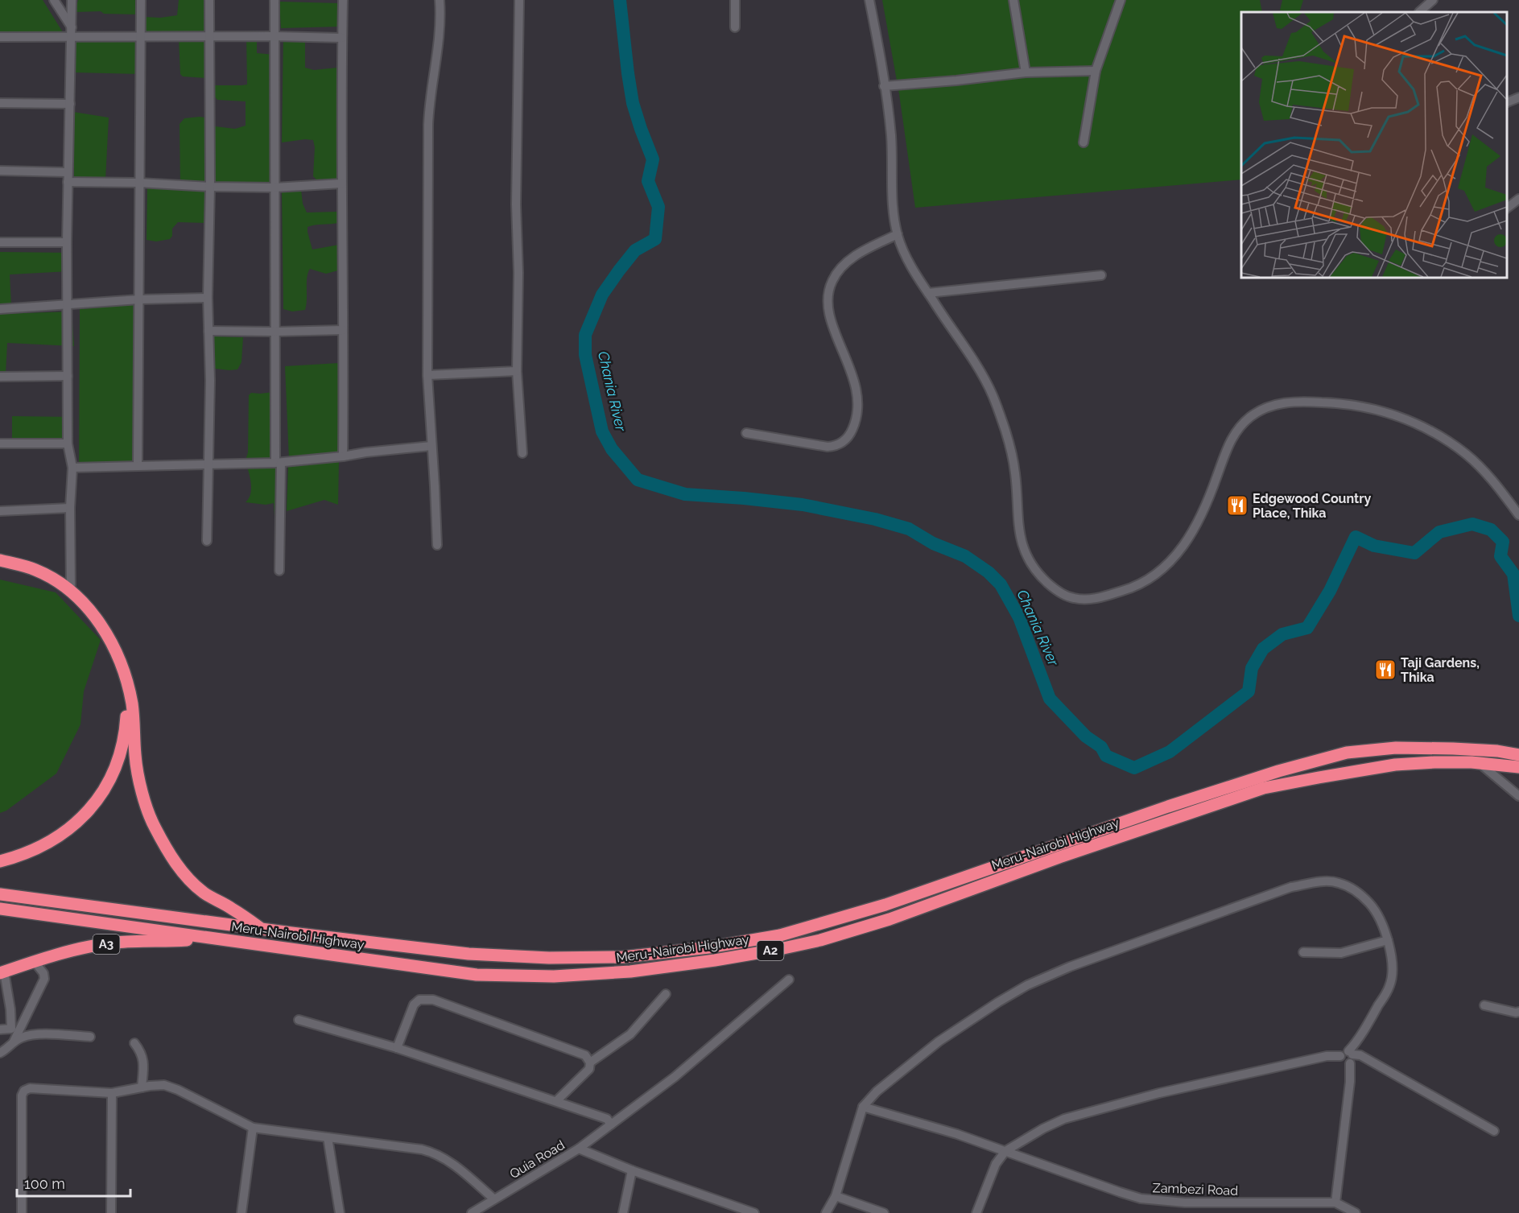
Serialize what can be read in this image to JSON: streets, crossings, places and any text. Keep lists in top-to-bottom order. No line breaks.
{"streets":{"highway":["Meru-Nairobi Highway","A3","A2"],"street":["Quia Road","Zambezi Road"]},"crossings":[["Meru-Nairobi Highway","A3"]],"water":["Chania River"],"places":{"restaurant":["Edgewood Country Place, Thika","Taji Gardens, Thika"]},"scale_bar":"100 m"}
